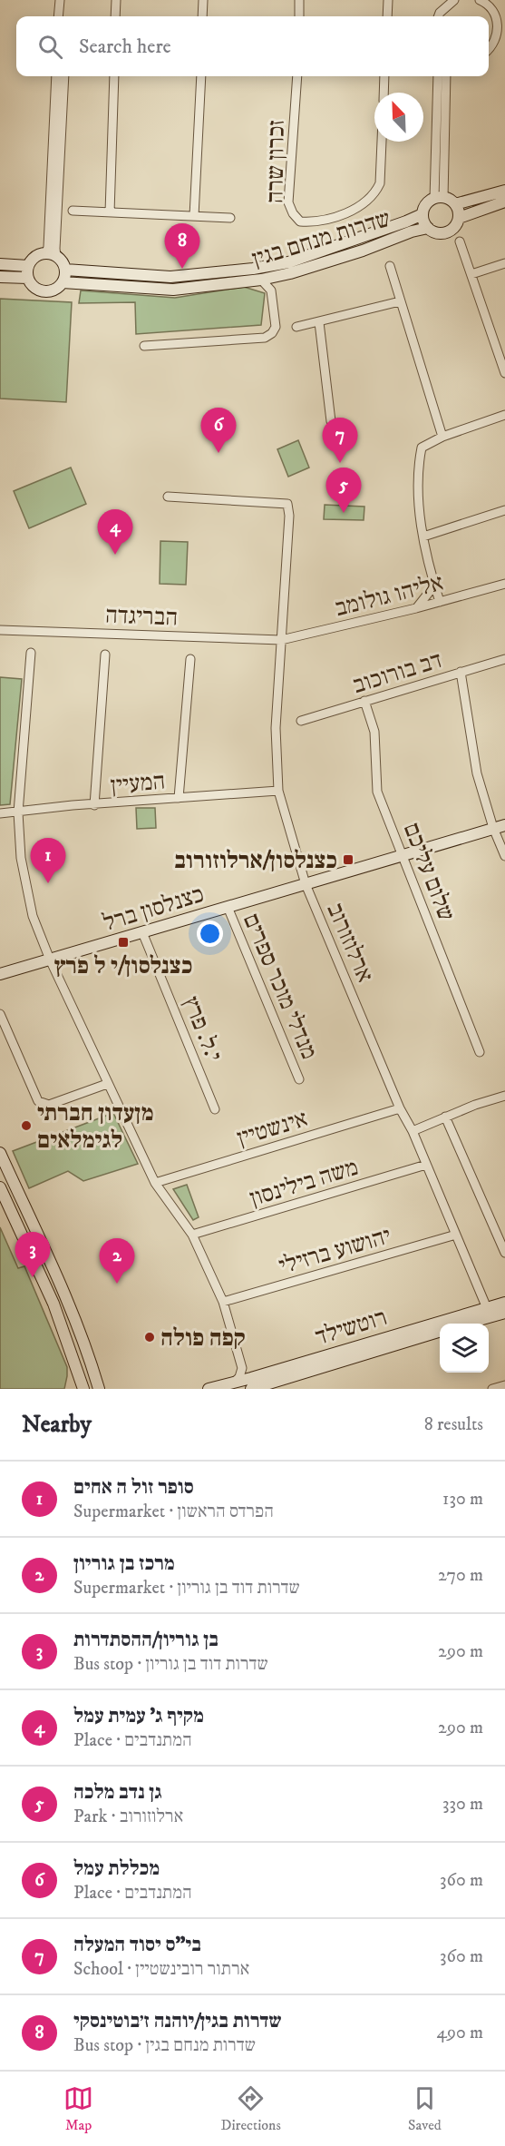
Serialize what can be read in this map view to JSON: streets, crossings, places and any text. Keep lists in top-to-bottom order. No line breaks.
{"streets":{"street":["זכרון שרה","שדרות מנחם בגין","אליהו גולומב","הבריגדה","דב בורוכוב","המעיין","שלום עליכם","כצנלסון ברל","ארלוזורוב","מנדלי מוכר ספרים","י.ל. פרץ","אינשטיין","משה בילינסון","יהושוע ברזילי","רוטשילד"]},"crossings":[["אליהו גולומב","הבריגדה"],["אליהו גולומב","ארלוזורוב"],["הבריגדה","ארלוזורוב"],["דב בורוכוב","שלום עליכם"],["המעיין","ארלוזורוב"],["שלום עליכם","כצנלסון ברל"],["כצנלסון ברל","ארלוזורוב"],["כצנלסון ברל","מנדלי מוכר ספרים"],["כצנלסון ברל","י.ל. פרץ"],["ארלוזורוב","אינשטיין"],["ארלוזורוב","משה בילינסון"],["ארלוזורוב","יהושוע ברזילי"],["ארלוזורוב","רוטשילד"]],"places":{"transit":["כצנלסון/ארלוזורוב","כצנלסון/י ל פרץ"],"other":["מןעדון חברתי לגימלאים","קפה פולה"]},"north":"top left","page":{"search":"Search here","pins":["8","6","7","5","4","1","3","2"],"heading":["Nearby","8 results"],"list":[{"mark":"1","name":"סופר זול ה אחים","note":"Supermarket · הפרדס הראשון","value":"130 m"},{"mark":"2","name":"מרכז בן גוריון","note":"Supermarket · שדרות דוד בן גוריון","value":"270 m"},{"mark":"3","name":"בן גוריון/ההסתדרות","note":"Bus stop · שדרות דוד בן גוריון","value":"290 m"},{"mark":"4","name":"מקיף ג' עמית עמל","note":"Place · המתנדבים","value":"290 m"},{"mark":"5","name":"גן נדב מלכה","note":"Park · ארלוזורוב","value":"330 m"},{"mark":"6","name":"מכללת עמל","note":"Place · המתנדבים","value":"360 m"},{"mark":"7","name":"בי\"ס יסוד המעלה","note":"School · ארתור רובינשטיין","value":"360 m"},{"mark":"8","name":"שדרות בגין/יוהנה ז׳בוטינסקי","note":"Bus stop · שדרות מנחם בגין","value":"490 m"}],"nav":["Map","Directions","Saved"]}}
